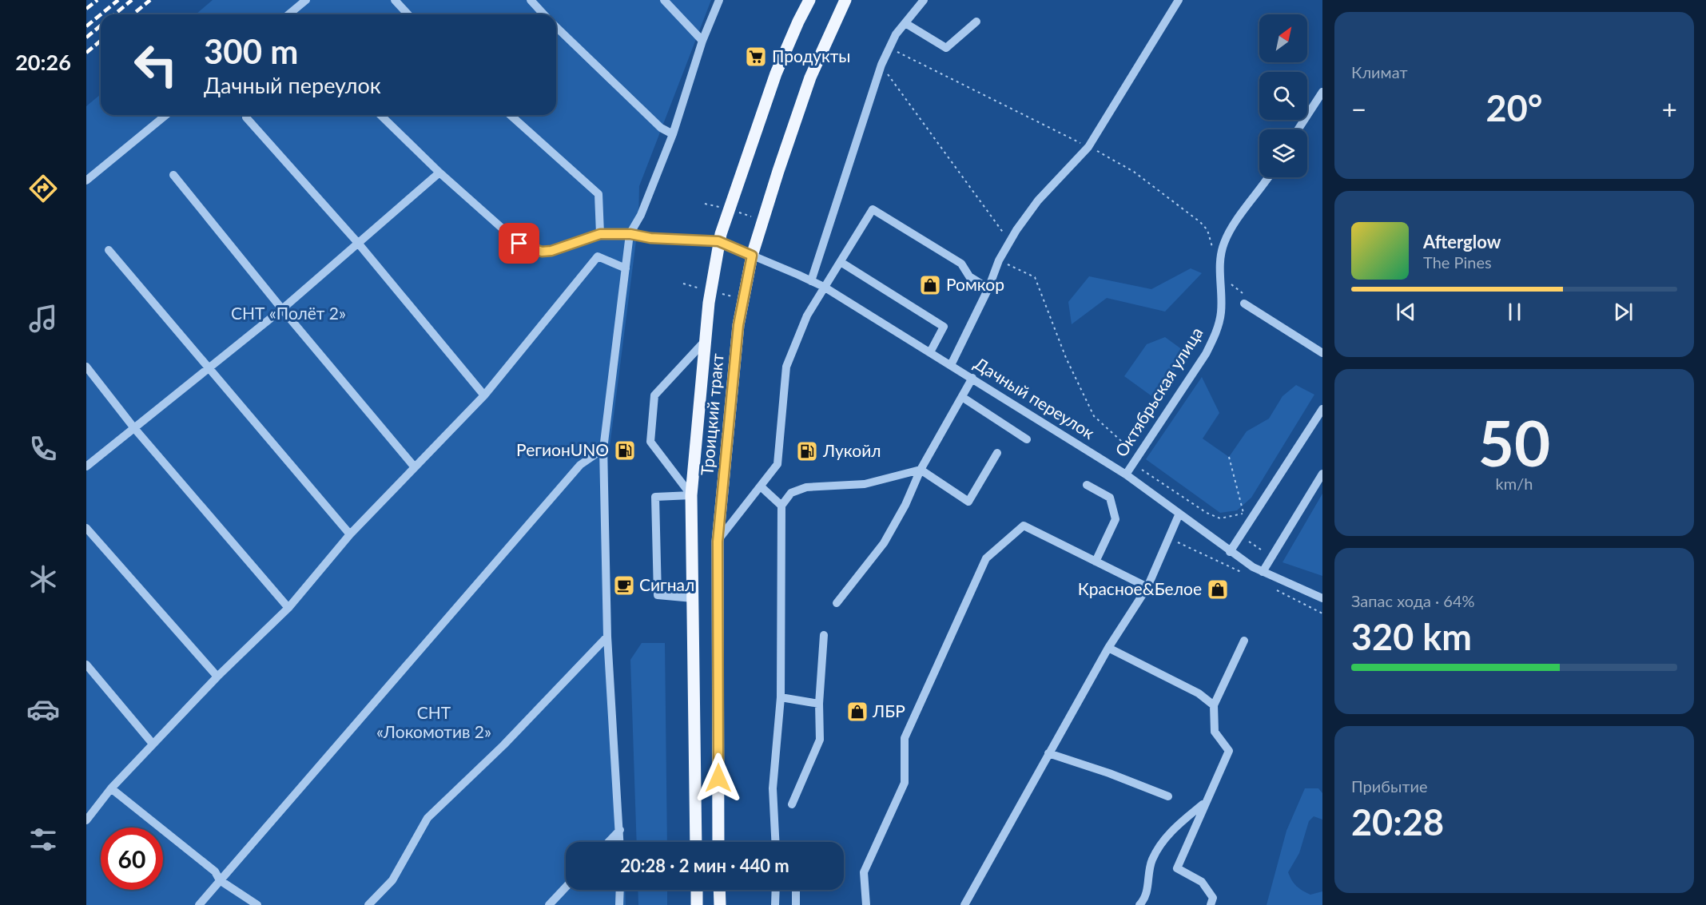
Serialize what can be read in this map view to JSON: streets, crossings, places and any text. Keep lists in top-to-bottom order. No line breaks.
{"streets":{"main road":["Троицкий тракт"],"street":["Октябрьская улица","Дачный переулок"]},"crossings":[["Октябрьская улица","Дачный переулок"],["Дачный переулок","Троицкий тракт"]],"parks":["СНТ «Полёт 2»","СНТ «Локомотив 2»"],"places":{"supermarket":["Продукты"],"shop":["Ромкор","Красное&Белое","ЛБР"],"fuel station":["РегионUNO","Лукойл"],"cafe":["Сигнал"]},"north":"top right","page":{"tabs":"20:26","tile":["Климат",["50","km/h"],["Запас хода · 64%","320 km"],["Прибытие","20:28"]],"turn":["300 m","Дачный переулок"],"heat":["−","20°","+"],"song":["Afterglow","The Pines"],"limit":"60","trip":"20:28 · 2 мин · 440 m"}}
